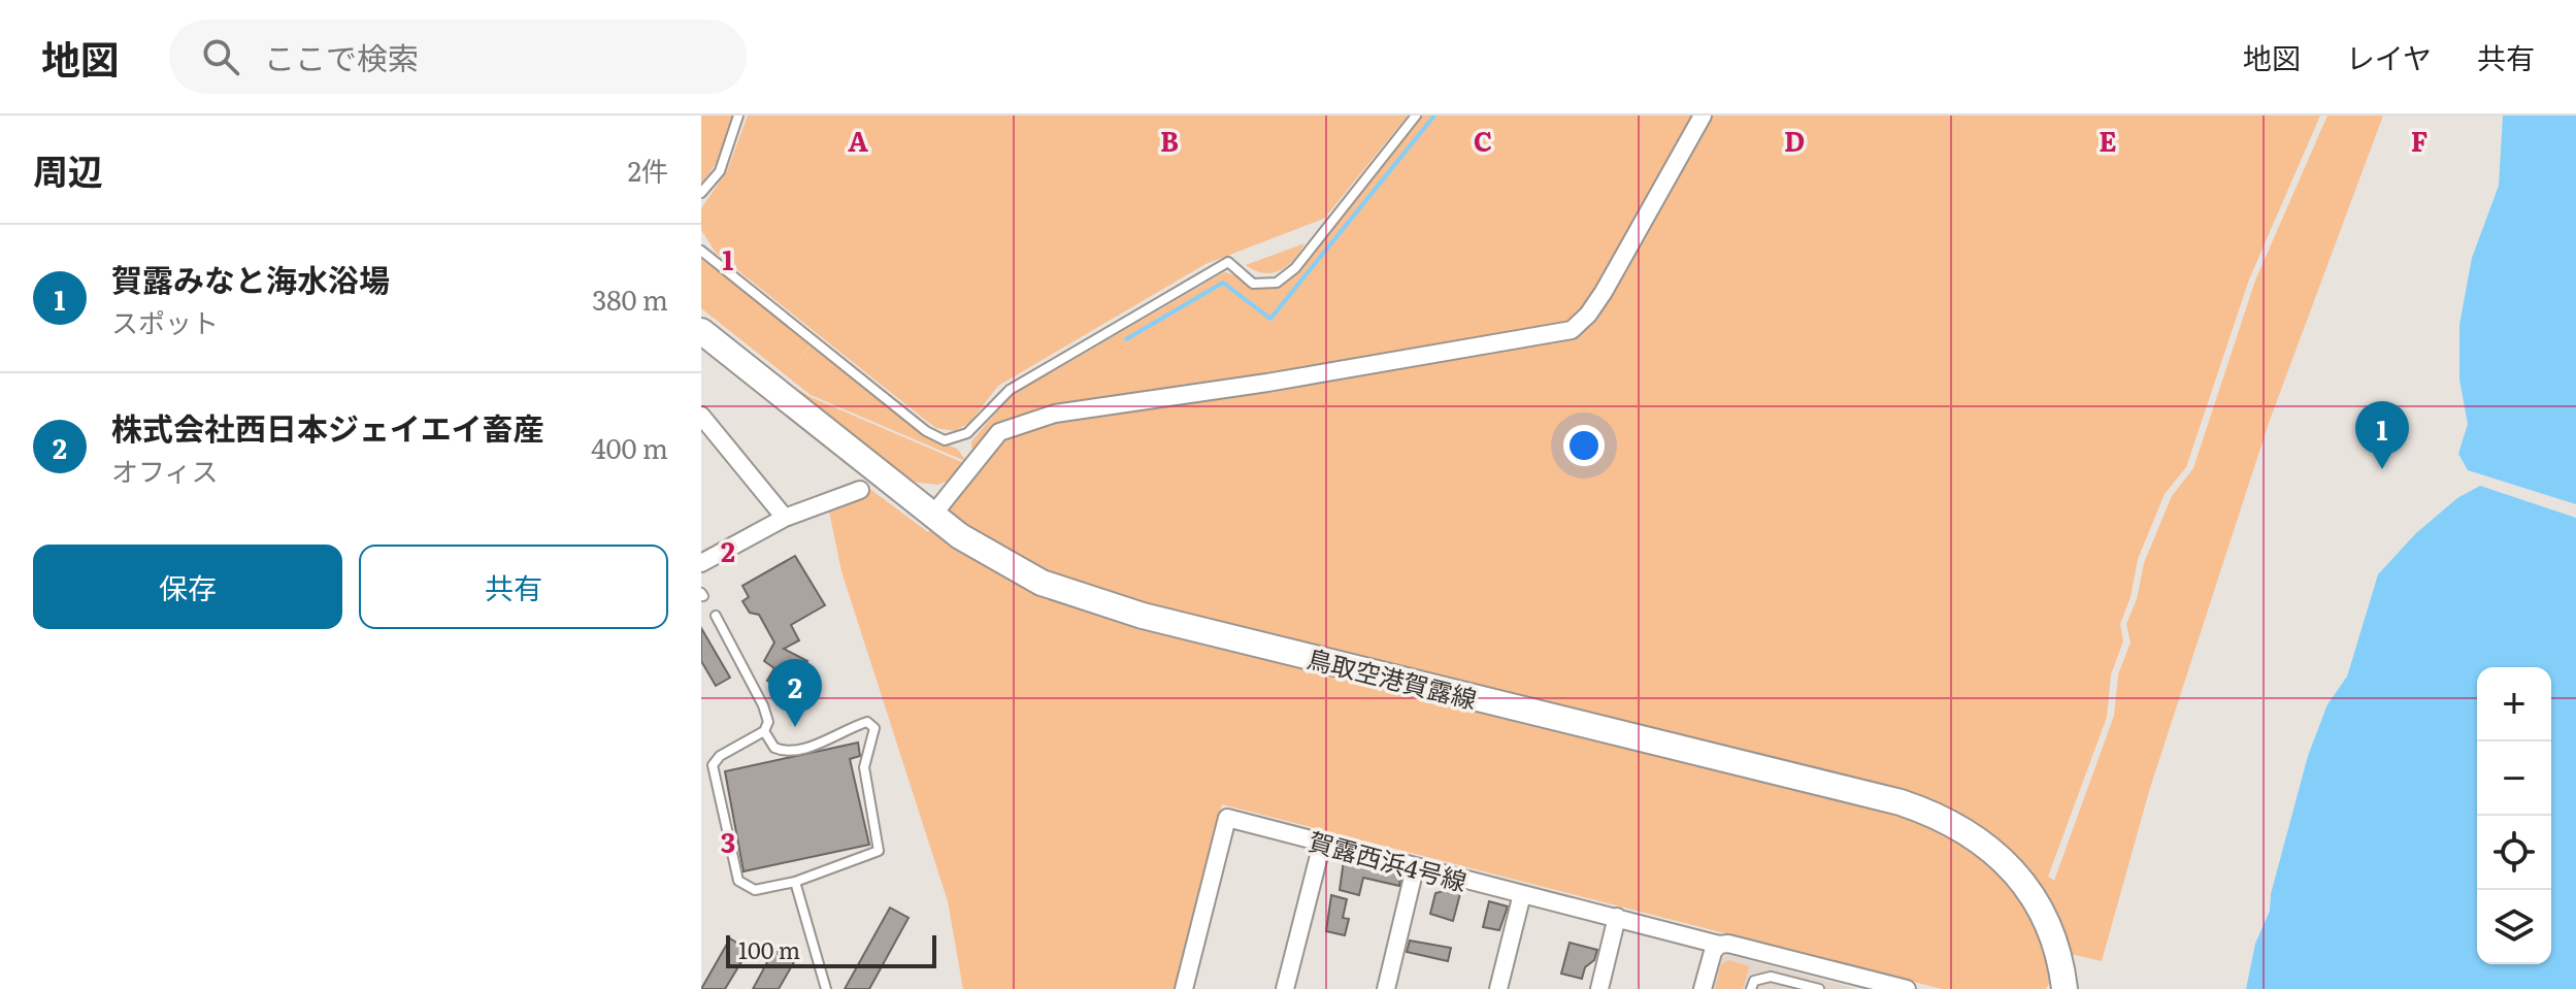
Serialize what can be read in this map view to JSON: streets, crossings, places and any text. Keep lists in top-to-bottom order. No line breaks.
{"streets":{"main road":["鳥取空港賀露線"],"street":["賀露西浜4号線"]},"scale_bar":"100 m","page":{"header":"地図","search":"ここで検索","nav":["地図","レイヤ","共有"],"heading":["周辺","2件"],"list":[{"mark":"1","name":"賀露みなと海水浴場","note":"スポット","value":"380 m"},{"mark":"2","name":"株式会社西日本ジェイエイ畜産","note":"オフィス","value":"400 m"}],"pins":["1","2"],"buttons":["保存","共有"],"map_buttons":["+","−"],"scale":"100 m"},"grid":{"columns":["A","B","C","D","E","F"],"rows":["1","2","3"]}}
